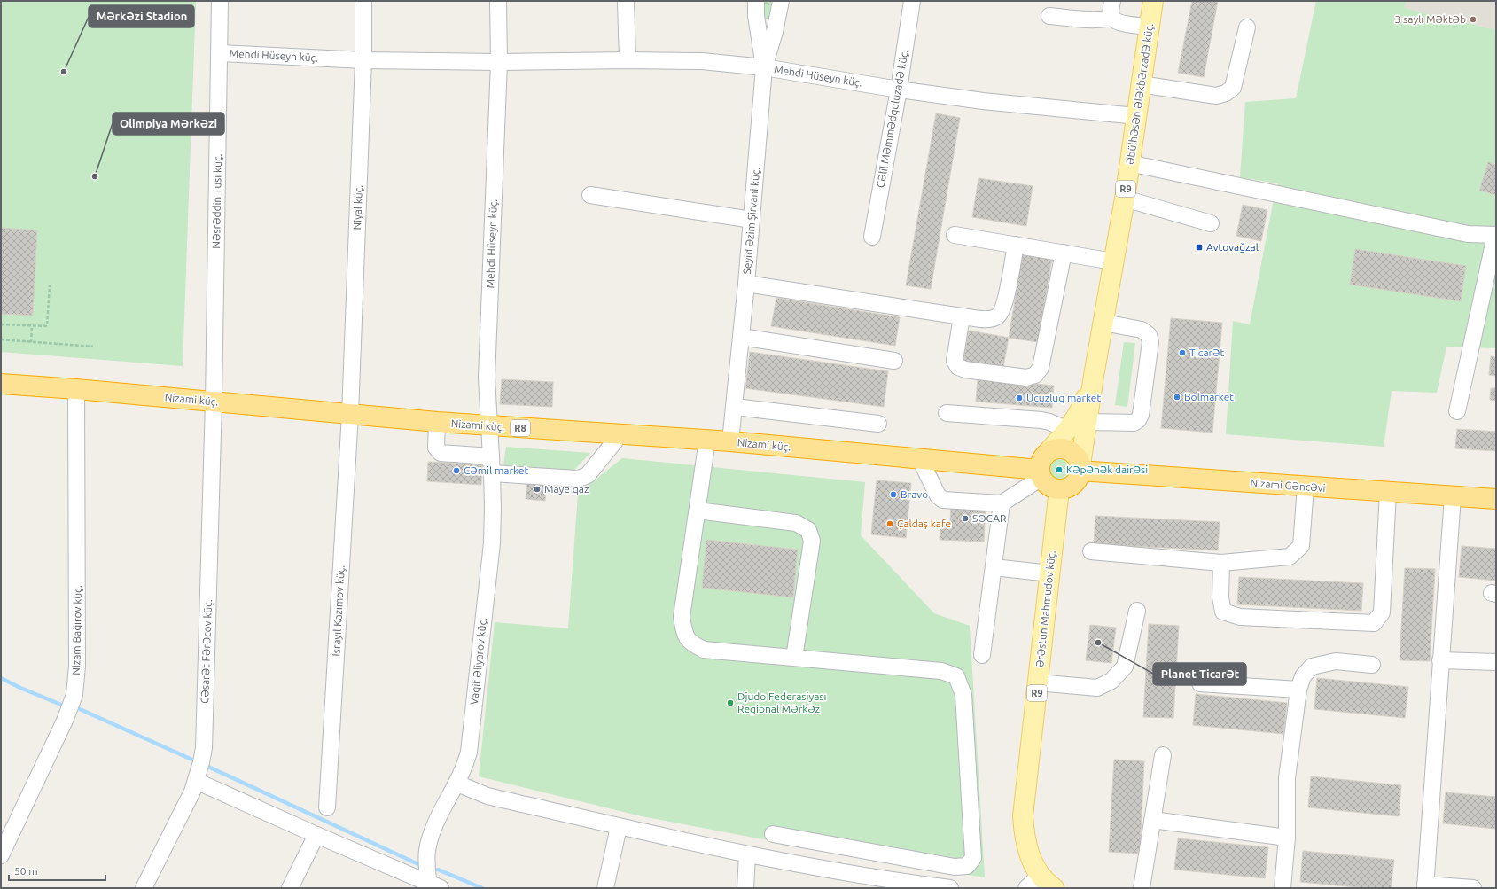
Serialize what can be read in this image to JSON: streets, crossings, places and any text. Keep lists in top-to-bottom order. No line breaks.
{"streets":{"highway":["Nizami küç.","R8","Nizami Gəncəvi"],"main road":["Əbülhəsən Ələkbərzadə küç.","R9","Ərəstun Mahmudov küç."],"street":["Mehdi Hüseyn küç.","Cəlil Məmmədquluzadə küç.","Nəsrəddin Tusi küç.","Niyal küç.","Seyid Əzim Şirvani küç.","İsrayıl Kazımov küç.","Nizam Bağırov küç.","Cəsarət Fərəcov küç.","Vaqif Əliyarov küç."]},"crossings":[["Mehdi Hüseyn küç.","Əbülhəsən Ələkbərzadə küç."],["Mehdi Hüseyn küç.","Cəlil Məmmədquluzadə küç."],["Mehdi Hüseyn küç.","Nəsrəddin Tusi küç."],["Mehdi Hüseyn küç.","Niyal küç."],["Mehdi Hüseyn küç.","Seyid Əzim Şirvani küç."],["Mehdi Hüseyn küç.","Nizami küç."],["Mehdi Hüseyn küç.","Vaqif Əliyarov küç."],["Nəsrəddin Tusi küç.","Nizami küç."],["Nəsrəddin Tusi küç.","Cəsarət Fərəcov küç."],["Niyal küç.","Nizami küç."],["Niyal küç.","İsrayıl Kazımov küç."],["Seyid Əzim Şirvani küç.","Nizami küç."],["Nizami küç.","İsrayıl Kazımov küç."],["Nizami küç.","Nizam Bağırov küç."],["Nizami küç.","Cəsarət Fərəcov küç."],["Nizami küç.","Vaqif Əliyarov küç."]],"places":{"other":["3 saylı Məktəb","Mərkəzi Stadion","Olimpiya Mərkəzi","Ticarət","Bolmarket","Ucuzluq market","Kəpənək dairəsi","Cəmil market","Maye qaz","Bravo","SOCAR","Çaldaş kafe","Planet Ticarət","Djudo Federasiyası Regional Mərkəz"],"transit":["Avtovağzal"]},"scale_bar":"50 m"}
